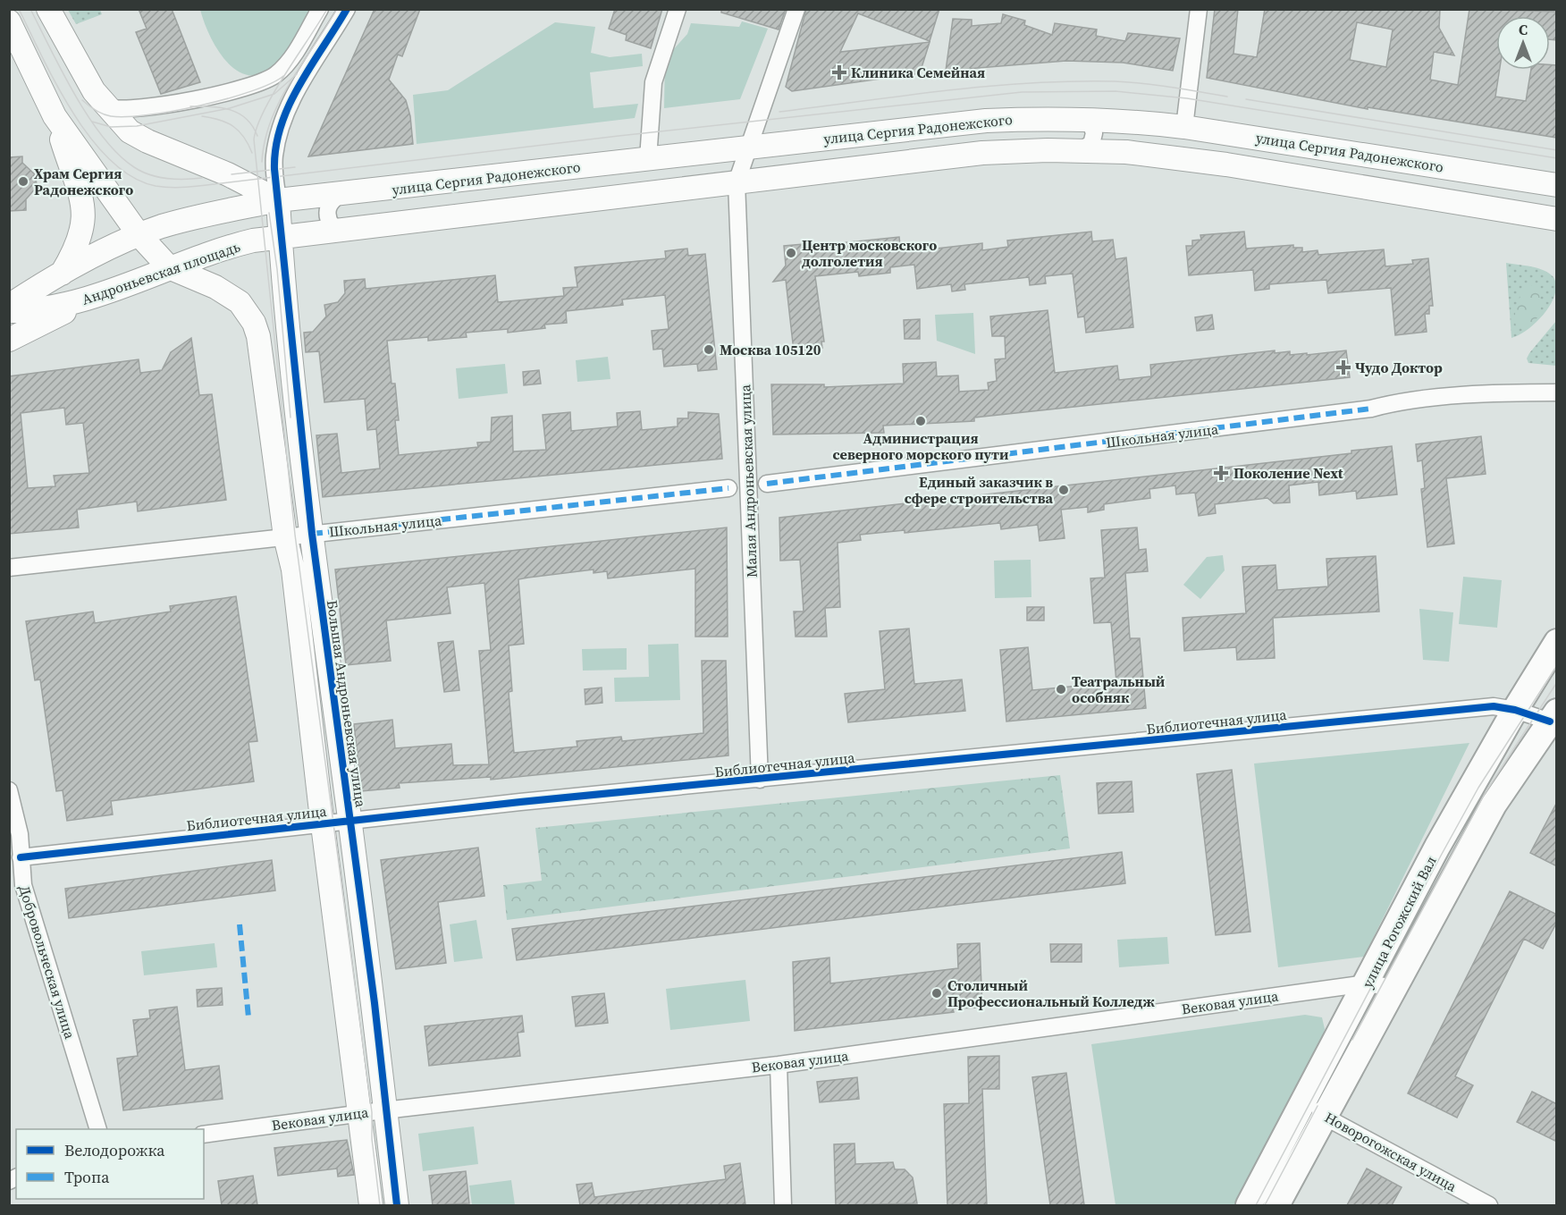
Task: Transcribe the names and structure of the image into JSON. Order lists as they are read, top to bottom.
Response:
{
  "streets": {
    "main road": [
      "улица Сергия Радонежского",
      "Андроньевская площадь",
      "Большая Андроньевская улица",
      "улица Рогожский Вал"
    ],
    "street": [
      "Школьная улица",
      "Малая Андроньевская улица",
      "Библиотечная улица",
      "Добровольческая улица",
      "Вековая улица",
      "Новорогожская улица"
    ]
  },
  "crossings": [
    ["улица Сергия Радонежского", "Андроньевская площадь"],
    ["улица Сергия Радонежского", "Малая Андроньевская улица"],
    ["улица Сергия Радонежского", "Большая Андроньевская улица"],
    ["Андроньевская площадь", "Большая Андроньевская улица"],
    ["Школьная улица", "Большая Андроньевская улица"],
    ["Малая Андроньевская улица", "Библиотечная улица"],
    ["Большая Андроньевская улица", "Библиотечная улица"],
    ["Большая Андроньевская улица", "Вековая улица"],
    ["Библиотечная улица", "улица Рогожский Вал"],
    ["Библиотечная улица", "Добровольческая улица"],
    ["улица Рогожский Вал", "Вековая улица"],
    ["улица Рогожский Вал", "Новорогожская улица"]
  ],
  "places": {
    "health": ["Клиника Семейная", "Чудо Доктор", "Поколение Next"],
    "other": [
      "Храм Сергия Радонежского",
      "Центр московского долголетия",
      "Москва 105120",
      "Администрация северного морского пути",
      "Единый заказчик в сфере строительства",
      "Театральный особняк",
      "Столичный Профессиональный Колледж"
    ]
  },
  "legend": ["Велодорожка", "Тропа"],
  "north": "top"
}
